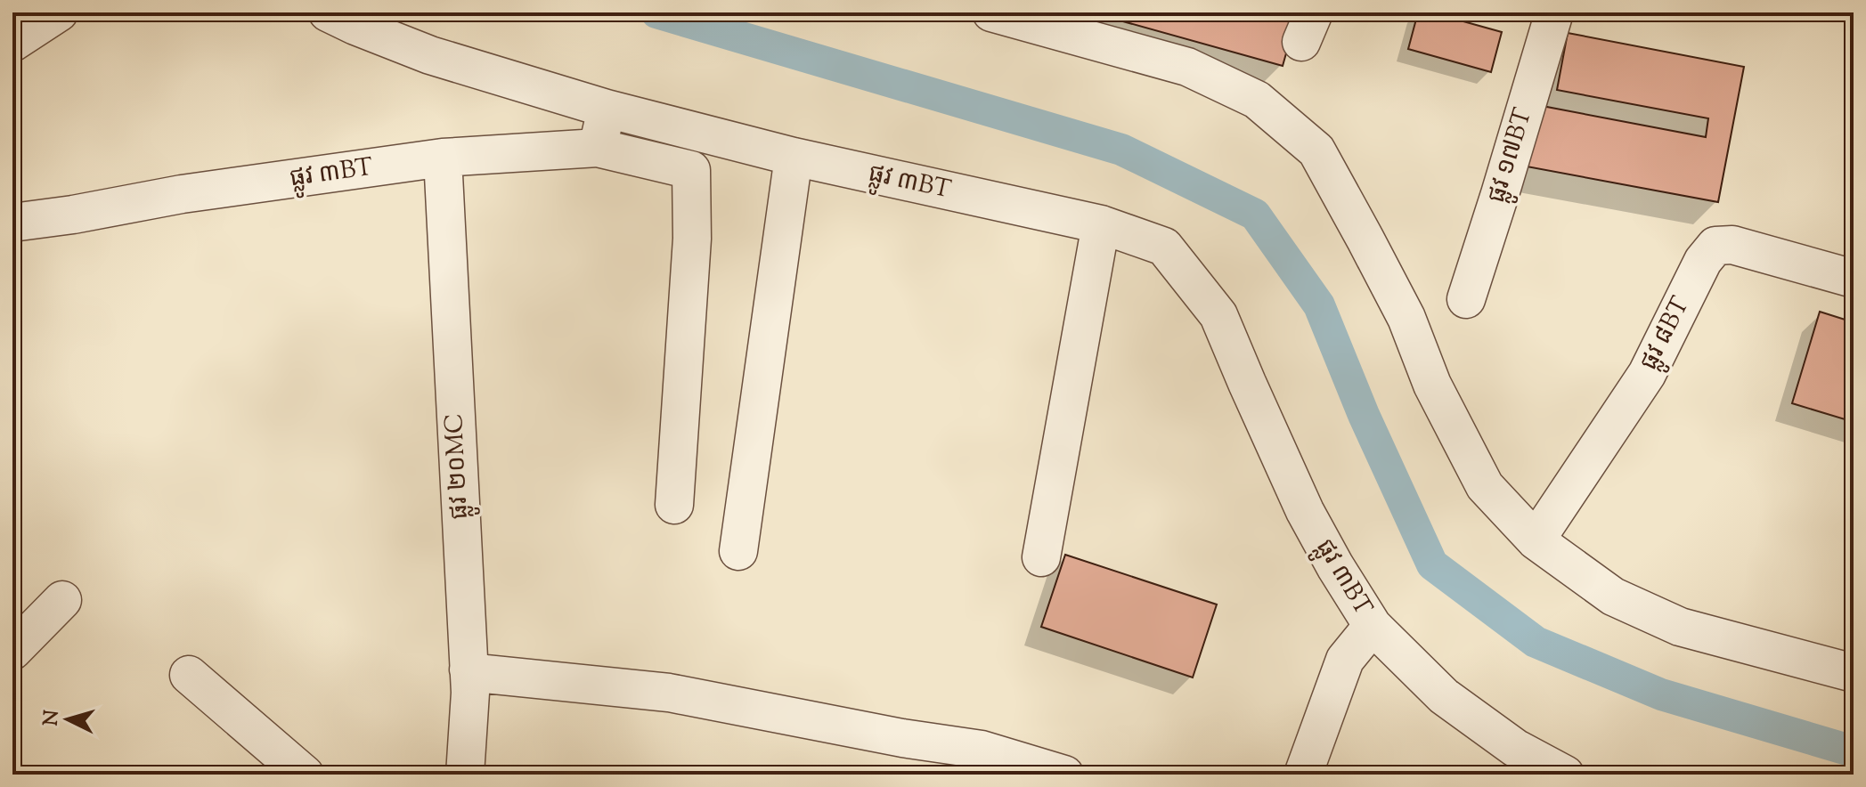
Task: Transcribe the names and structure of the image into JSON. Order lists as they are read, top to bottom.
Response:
{
  "streets": {
    "street": [
      "ផ្លូវ ១៧BT",
      "ផ្លូវ ៣BT",
      "ផ្លូវ ៨BT",
      "ផ្លូវ ២០MC"
    ]
  },
  "crossings": [
    ["ផ្លូវ ៣BT", "ផ្លូវ ២០MC"]
  ],
  "north": "left"
}
